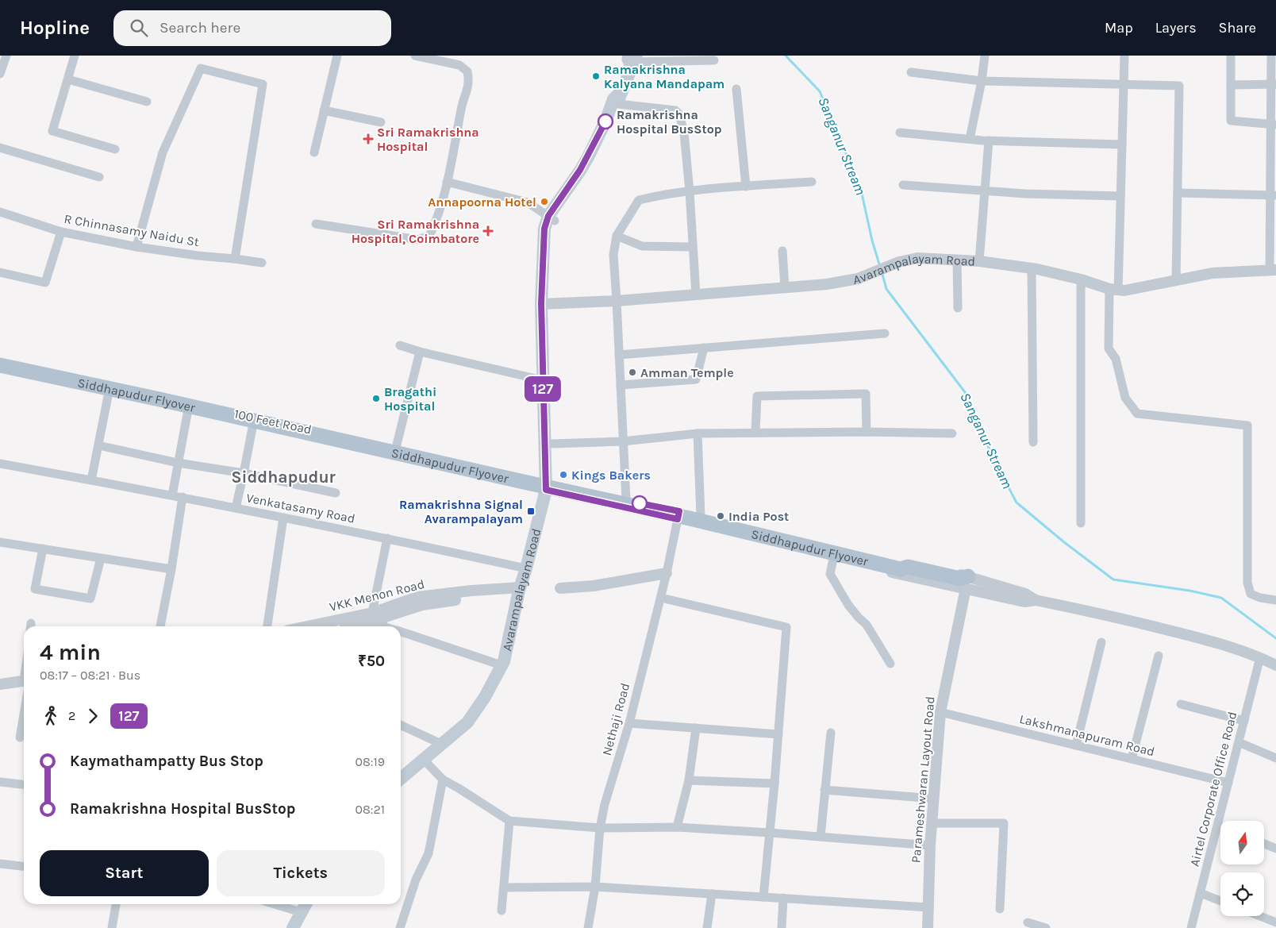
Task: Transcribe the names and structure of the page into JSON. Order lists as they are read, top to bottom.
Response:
{
  "streets": {
    "main road": ["Avarampalayam Road", "Siddhapudur Flyover", "100 Feet Road"],
    "street": [
      "R Chinnasamy Naidu St",
      "Venkatasamy Road",
      "VKK Menon Road",
      "Nethaji Road",
      "Lakshmanapuram Road",
      "Parameshwaran Layout Road",
      "Airtel Corporate Office Road"
    ]
  },
  "crossings": [
    ["Avarampalayam Road", "100 Feet Road"],
    ["Avarampalayam Road", "Venkatasamy Road"],
    ["Avarampalayam Road", "VKK Menon Road"],
    ["Siddhapudur Flyover", "Parameshwaran Layout Road"],
    ["Lakshmanapuram Road", "Parameshwaran Layout Road"],
    ["Lakshmanapuram Road", "Airtel Corporate Office Road"]
  ],
  "districts": ["Siddhapudur"],
  "water": ["Sanganur Stream"],
  "places": {
    "other": [
      "Ramakrishna Kalyana Mandapam",
      "Ramakrishna Hospital BusStop",
      "Annapoorna Hotel",
      "Amman Temple",
      "Bragathi Hospital",
      "Kings Bakers",
      "India Post"
    ],
    "health": ["Sri Ramakrishna Hospital", "Sri Ramakrishna Hospital, Coimbatore"],
    "transit": ["Ramakrishna Signal Avarampalayam"]
  },
  "lines": ["bus line 127"],
  "north": "top",
  "page": {
    "header": "Hopline",
    "search": "Search here",
    "nav": ["Map", "Layers", "Share"],
    "on_map": "127",
    "heading": ["4 min", "08:17 – 08:21 · Bus", "₹50"],
    "legs": ["2", "127"],
    "list": [
      {
        "name": "Kaymathampatty Bus Stop",
        "value": "08:19"
      },
      {
        "name": "Ramakrishna Hospital BusStop",
        "value": "08:21"
      }
    ],
    "buttons": ["Start", "Tickets"]
  }
}
